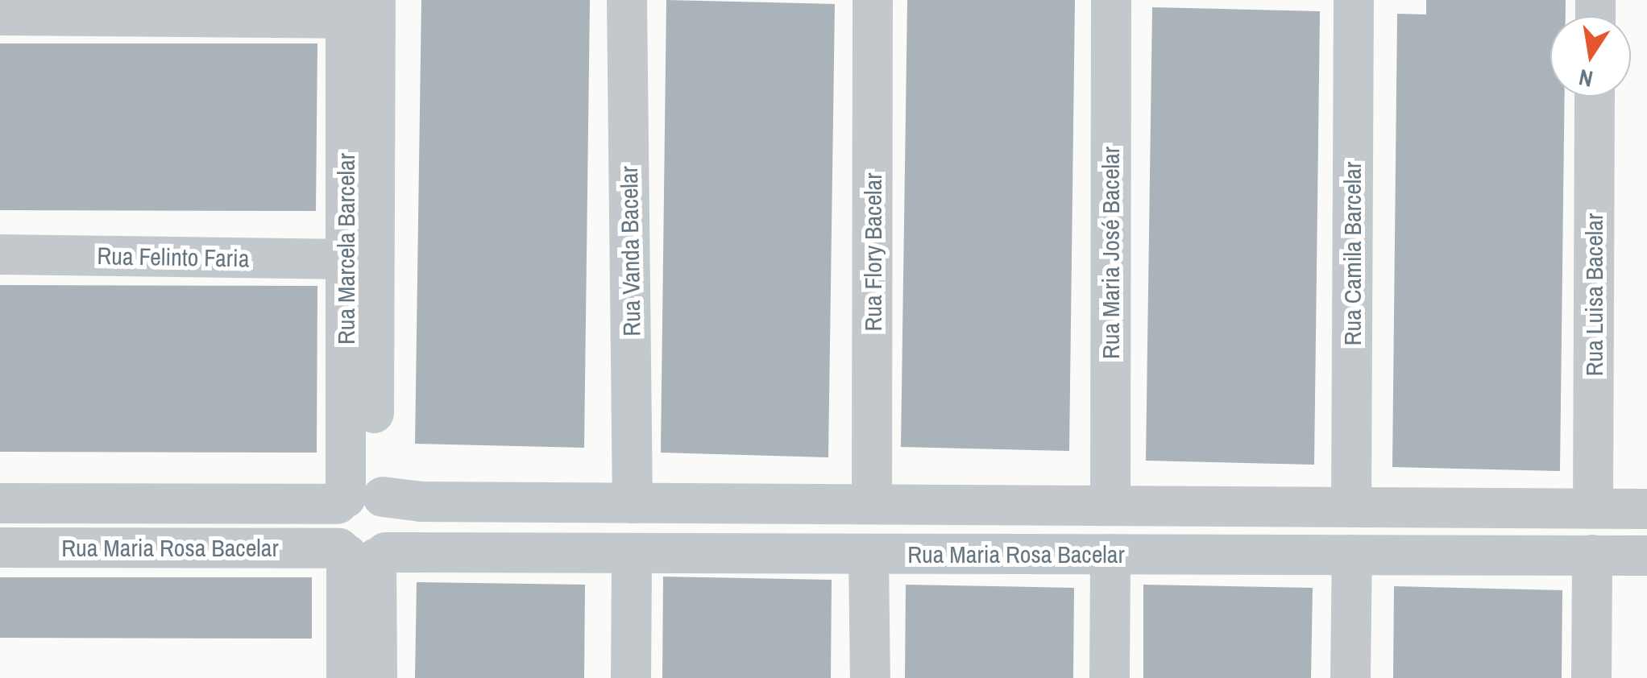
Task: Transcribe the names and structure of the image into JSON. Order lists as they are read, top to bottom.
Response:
{
  "streets": {
    "street": [
      "Rua Marcela Barcelar",
      "Rua Vanda Bacelar",
      "Rua Flory Bacelar",
      "Rua Maria José Bacelar",
      "Rua Camila Barcelar",
      "Rua Felinto Faria",
      "Rua Luisa Bacelar",
      "Rua Maria Rosa Bacelar"
    ]
  },
  "crossings": [
    ["Rua Marcela Barcelar", "Rua Felinto Faria"],
    ["Rua Marcela Barcelar", "Rua Maria Rosa Bacelar"],
    ["Rua Vanda Bacelar", "Rua Maria Rosa Bacelar"],
    ["Rua Flory Bacelar", "Rua Maria Rosa Bacelar"],
    ["Rua Maria José Bacelar", "Rua Maria Rosa Bacelar"],
    ["Rua Camila Barcelar", "Rua Maria Rosa Bacelar"],
    ["Rua Luisa Bacelar", "Rua Maria Rosa Bacelar"]
  ],
  "north": "bottom"
}
